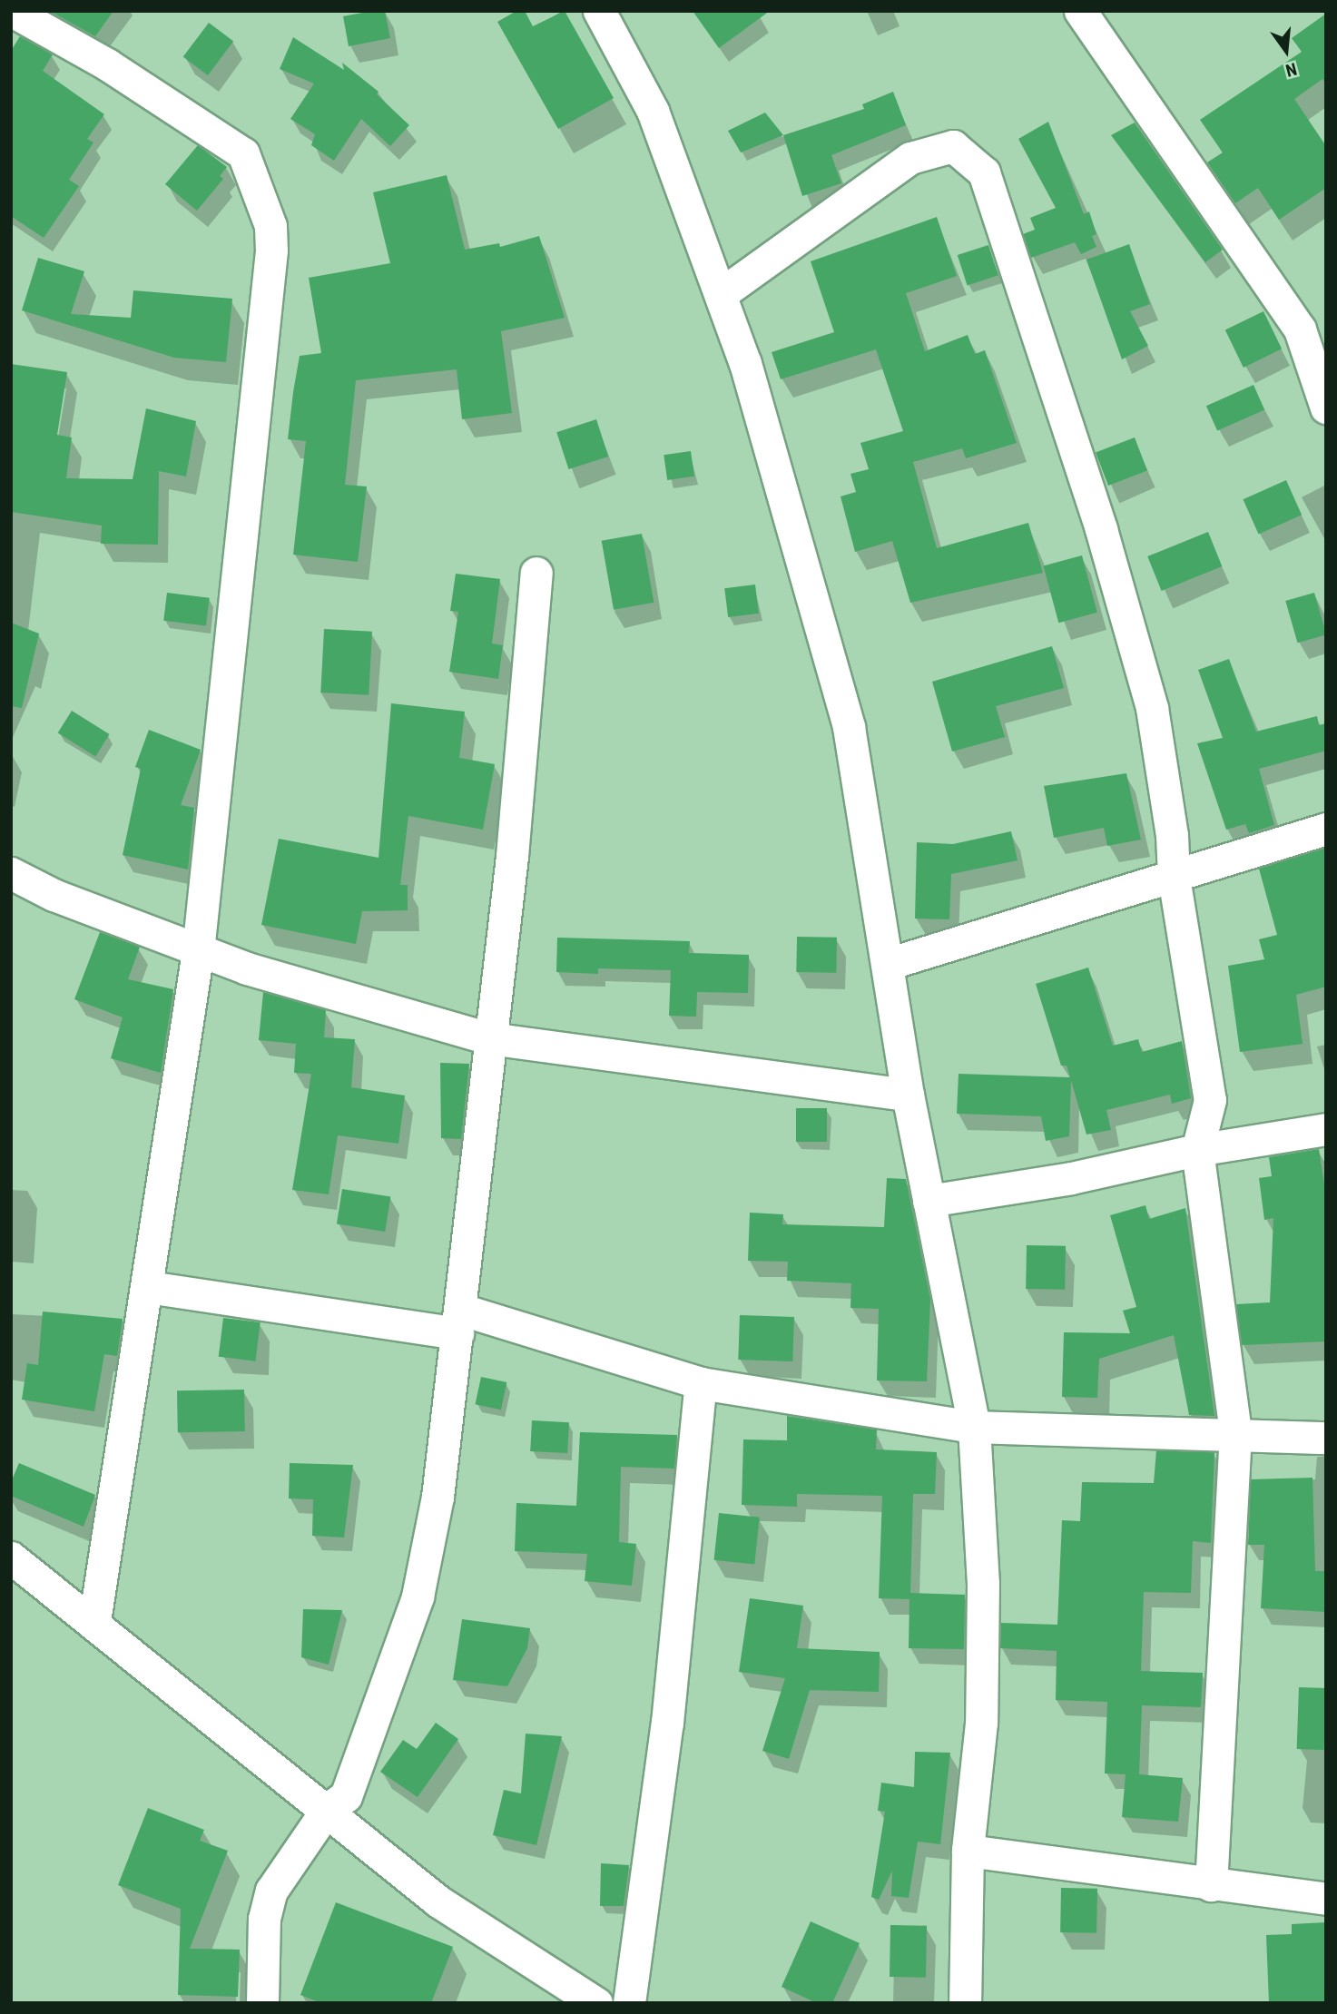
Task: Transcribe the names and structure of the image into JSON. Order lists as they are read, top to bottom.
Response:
{
  "north": "bottom"
}
